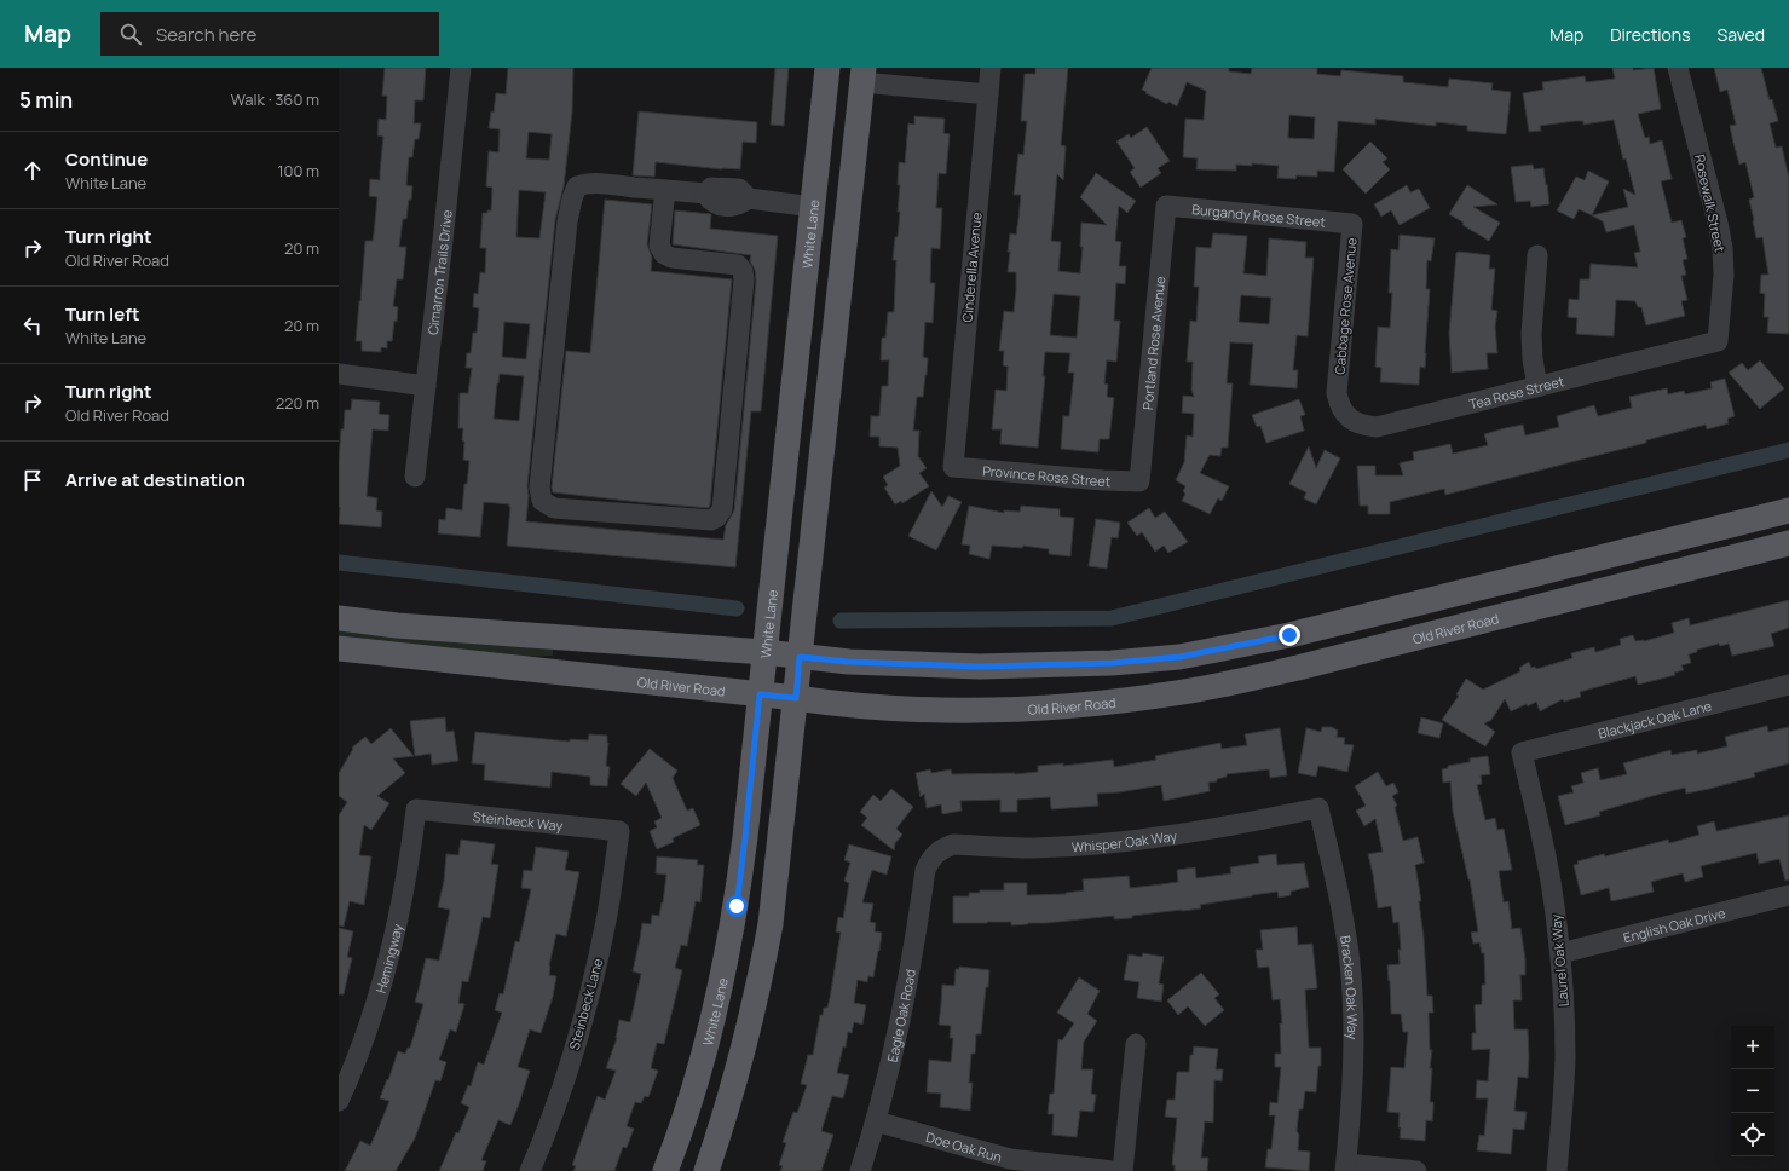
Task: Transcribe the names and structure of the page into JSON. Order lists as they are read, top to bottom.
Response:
{
  "streets": {
    "main road": ["White Lane", "Old River Road"],
    "street": [
      "Rosewalk Street",
      "Burgandy Rose Street",
      "Cinderella Avenue",
      "Cimarron Trails Drive",
      "Cabbage Rose Avenue",
      "Portland Rose Avenue",
      "Tea Rose Street",
      "Province Rose Street",
      "Blackjack Oak Lane",
      "Steinbeck Way",
      "Whisper Oak Way",
      "English Oak Drive",
      "Hemingway",
      "Laurel Oak Way",
      "Bracken Oak Way",
      "Steinbeck Lane",
      "Eagle Oak Road",
      "Doe Oak Run"
    ]
  },
  "crossings": [
    ["Rosewalk Street", "Tea Rose Street"],
    ["Burgandy Rose Street", "Cabbage Rose Avenue"],
    ["Burgandy Rose Street", "Portland Rose Avenue"],
    ["White Lane", "Old River Road"],
    ["Cinderella Avenue", "Province Rose Street"],
    ["Cabbage Rose Avenue", "Tea Rose Street"],
    ["Portland Rose Avenue", "Province Rose Street"],
    ["Blackjack Oak Lane", "Laurel Oak Way"],
    ["Steinbeck Way", "Hemingway"],
    ["Steinbeck Way", "Steinbeck Lane"],
    ["Whisper Oak Way", "Bracken Oak Way"],
    ["Whisper Oak Way", "Eagle Oak Road"],
    ["English Oak Drive", "Laurel Oak Way"],
    ["Eagle Oak Road", "Doe Oak Run"]
  ],
  "page": {
    "header": "Map",
    "search": "Search here",
    "nav": ["Map", "Directions", "Saved"],
    "heading": ["5 min", "Walk · 360 m"],
    "list": [
      ["Continue", "White Lane", "100 m"],
      ["Turn right", "Old River Road", "20 m"],
      ["Turn left", "White Lane", "20 m"],
      ["Turn right", "Old River Road", "220 m"],
      "Arrive at destination"
    ],
    "map_buttons": ["+", "−"]
  }
}
